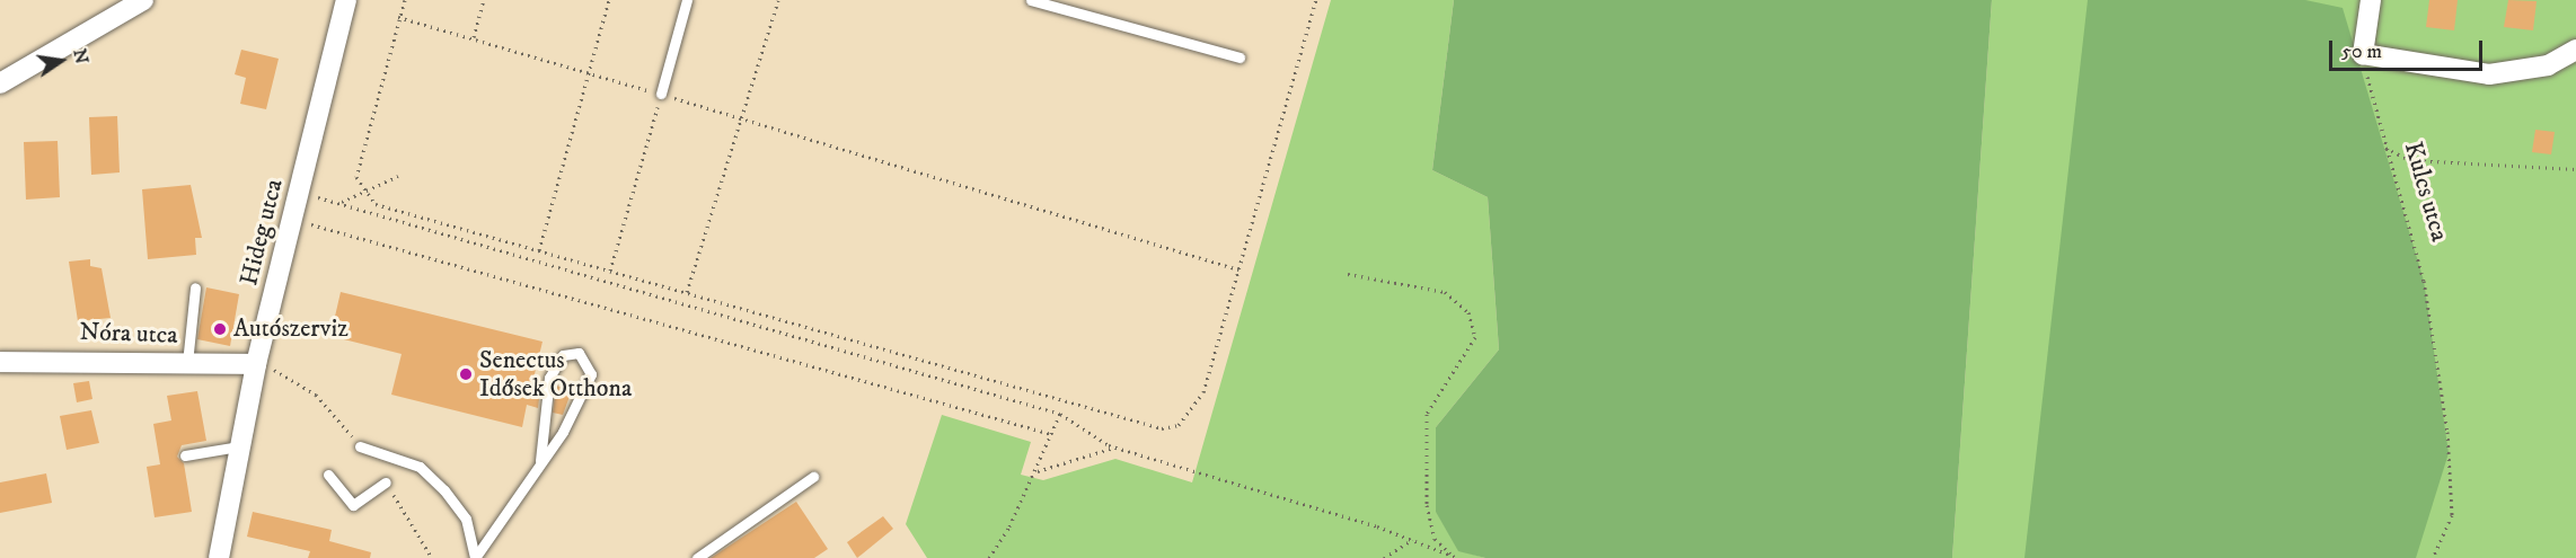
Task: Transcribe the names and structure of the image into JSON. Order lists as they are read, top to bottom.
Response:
{
  "streets": {
    "street": ["Hideg utca", "Nóra utca"],
    "path": ["Kulcs utca"]
  },
  "crossings": [
    ["Hideg utca", "Nóra utca"]
  ],
  "places": ["Autószerviz", "Senectus Idősek Otthona"],
  "scale_bar": "50 m",
  "north": "right"
}
